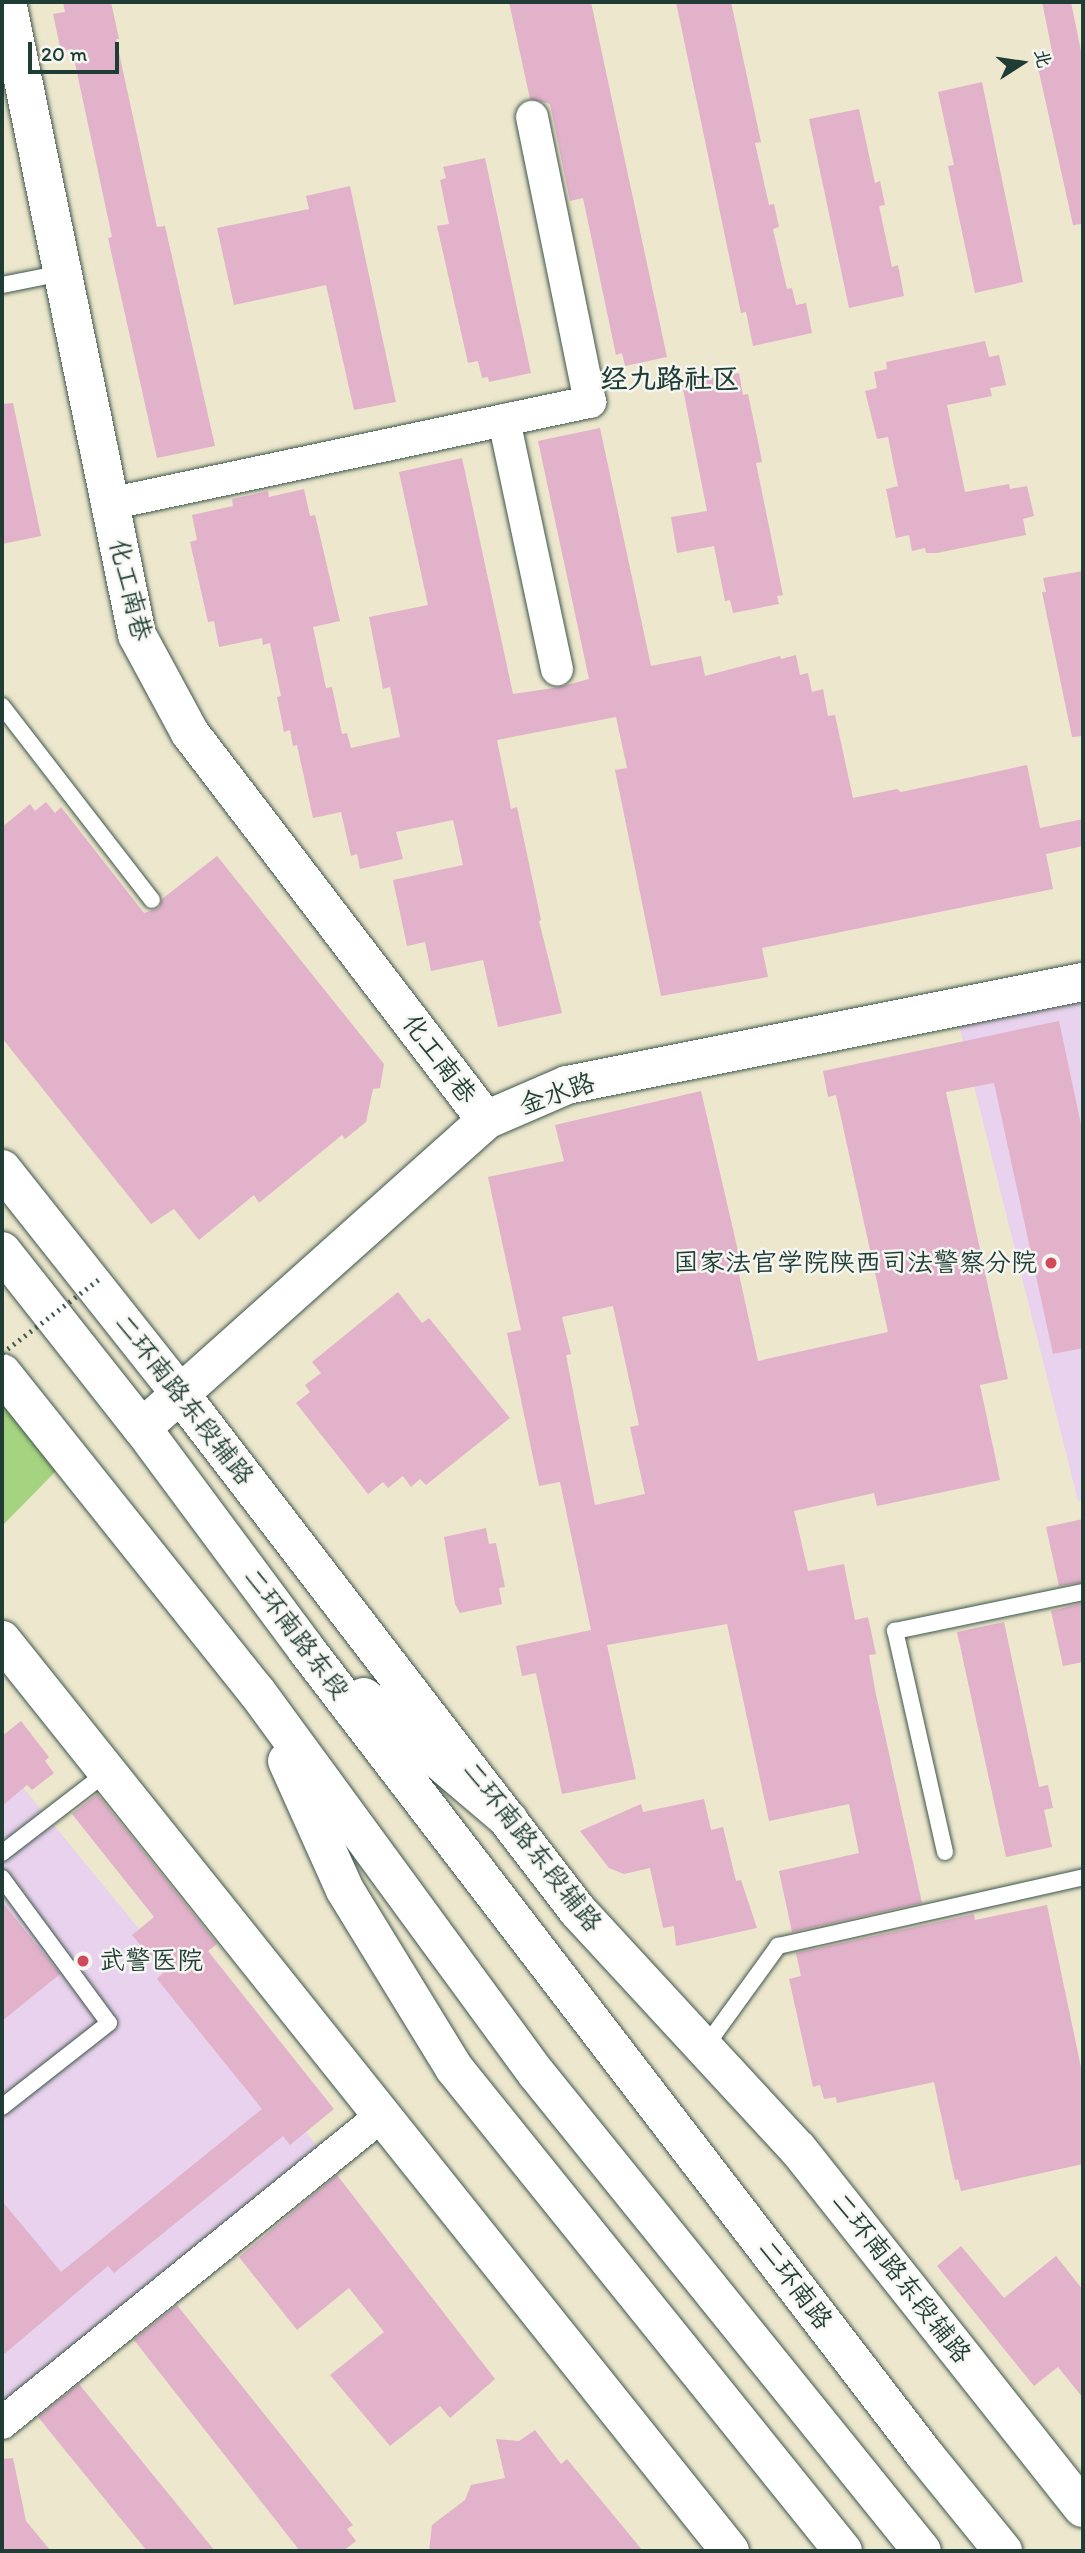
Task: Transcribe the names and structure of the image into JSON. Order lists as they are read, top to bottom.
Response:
{
  "streets": {
    "main road": [
      "化工南巷",
      "金水路",
      "二环南路东段辅路",
      "二环南路东段",
      "二环南路"
    ]
  },
  "crossings": [
    ["化工南巷", "金水路"],
    ["金水路", "二环南路东段辅路"],
    ["金水路", "二环南路东段"],
    ["二环南路东段", "二环南路"]
  ],
  "districts": ["经九路社区"],
  "places": ["国家法官学院陕西司法警察分院", "武警医院"],
  "scale_bar": "20 m",
  "north": "right"
}
